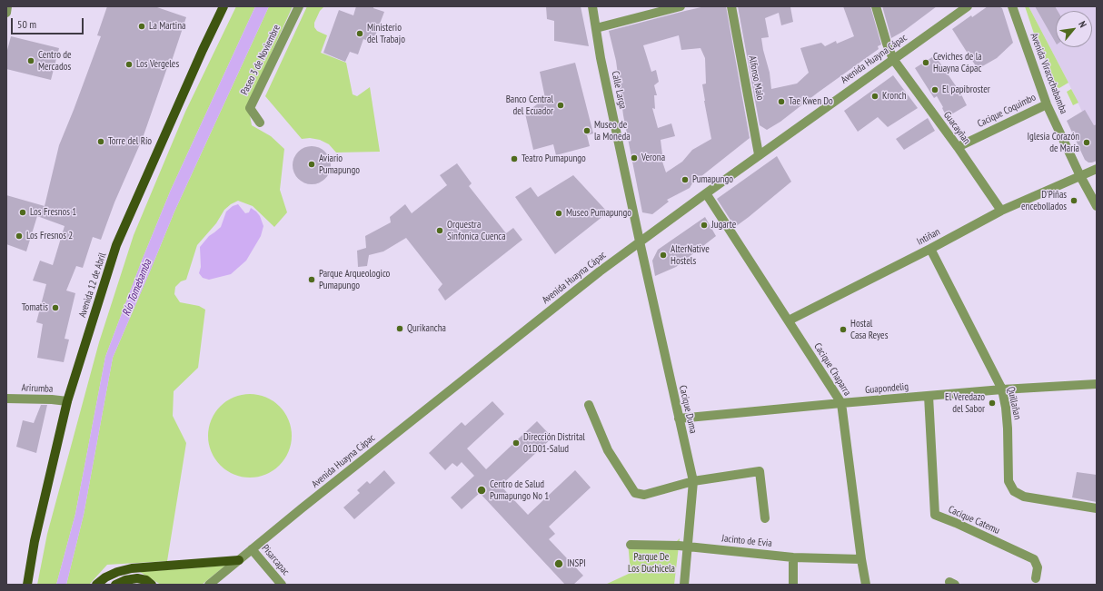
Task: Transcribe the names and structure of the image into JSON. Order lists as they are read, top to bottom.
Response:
{
  "streets": {
    "main road": ["Avenida 12 de Abril"],
    "street": [
      "Avenida Huayna Cápac",
      "Paseo 3 de Noviembre",
      "Avenida Viracochabamba",
      "Alfonso Malo",
      "Calle Larga",
      "Cacique Coquimbo",
      "Guacayñan",
      "Intiñan",
      "Cacique Chaparra",
      "Arirumba",
      "Guapondelig",
      "Quillañan",
      "Cacique Duma",
      "Cacique Catemu",
      "Jacinto de Evia",
      "Pisarcapac"
    ]
  },
  "crossings": [
    ["Avenida Huayna Cápac", "Alfonso Malo"],
    ["Avenida Huayna Cápac", "Calle Larga"],
    ["Avenida Huayna Cápac", "Guacayñan"],
    ["Avenida Huayna Cápac", "Cacique Chaparra"],
    ["Avenida Huayna Cápac", "Cacique Duma"],
    ["Avenida Huayna Cápac", "Pisarcapac"],
    ["Avenida Viracochabamba", "Cacique Coquimbo"],
    ["Avenida Viracochabamba", "Intiñan"],
    ["Calle Larga", "Cacique Duma"],
    ["Cacique Coquimbo", "Guacayñan"],
    ["Guacayñan", "Intiñan"],
    ["Intiñan", "Cacique Chaparra"],
    ["Intiñan", "Quillañan"],
    ["Avenida 12 de Abril", "Arirumba"],
    ["Cacique Chaparra", "Guapondelig"],
    ["Cacique Chaparra", "Jacinto de Evia"],
    ["Guapondelig", "Quillañan"],
    ["Guapondelig", "Cacique Duma"],
    ["Guapondelig", "Cacique Catemu"],
    ["Cacique Duma", "Jacinto de Evia"]
  ],
  "water": ["Río Tomebamba"],
  "parks": ["Parque De Los Duchicela"],
  "places": [
    "La Martina",
    "Ministerio del Trabajo",
    "Centro de Mercados",
    "Ceviches de la Huayna Cápac",
    "Los Vergeles",
    "El papibroster",
    "Kronch",
    "Tae Kwen Do",
    "Banco Central del Ecuador",
    "Museo de la Moneda",
    "Torre del Río",
    "Iglesia Corazón de María",
    "Verona",
    "Teatro Pumapungo",
    "Aviario Pumapungo",
    "Pumapungo",
    "D'Piñas encebollados",
    "Los Fresnos 1",
    "Museo Pumapungo",
    "Jugarte",
    "Orquestra Sinfonica Cuenca",
    "Los Fresnos 2",
    "AlterNative Hostels",
    "Parque Arqueologico Pumapungo",
    "Tomatis",
    "Qurikancha",
    "Hostal Casa Reyes",
    "El Veredazo del Sabor",
    "Dirección Distrital 01D01-Salud",
    "Centro de Salud Pumapungo No 1",
    "INSPI"
  ],
  "scale_bar": "50 m",
  "north": "top right"
}
